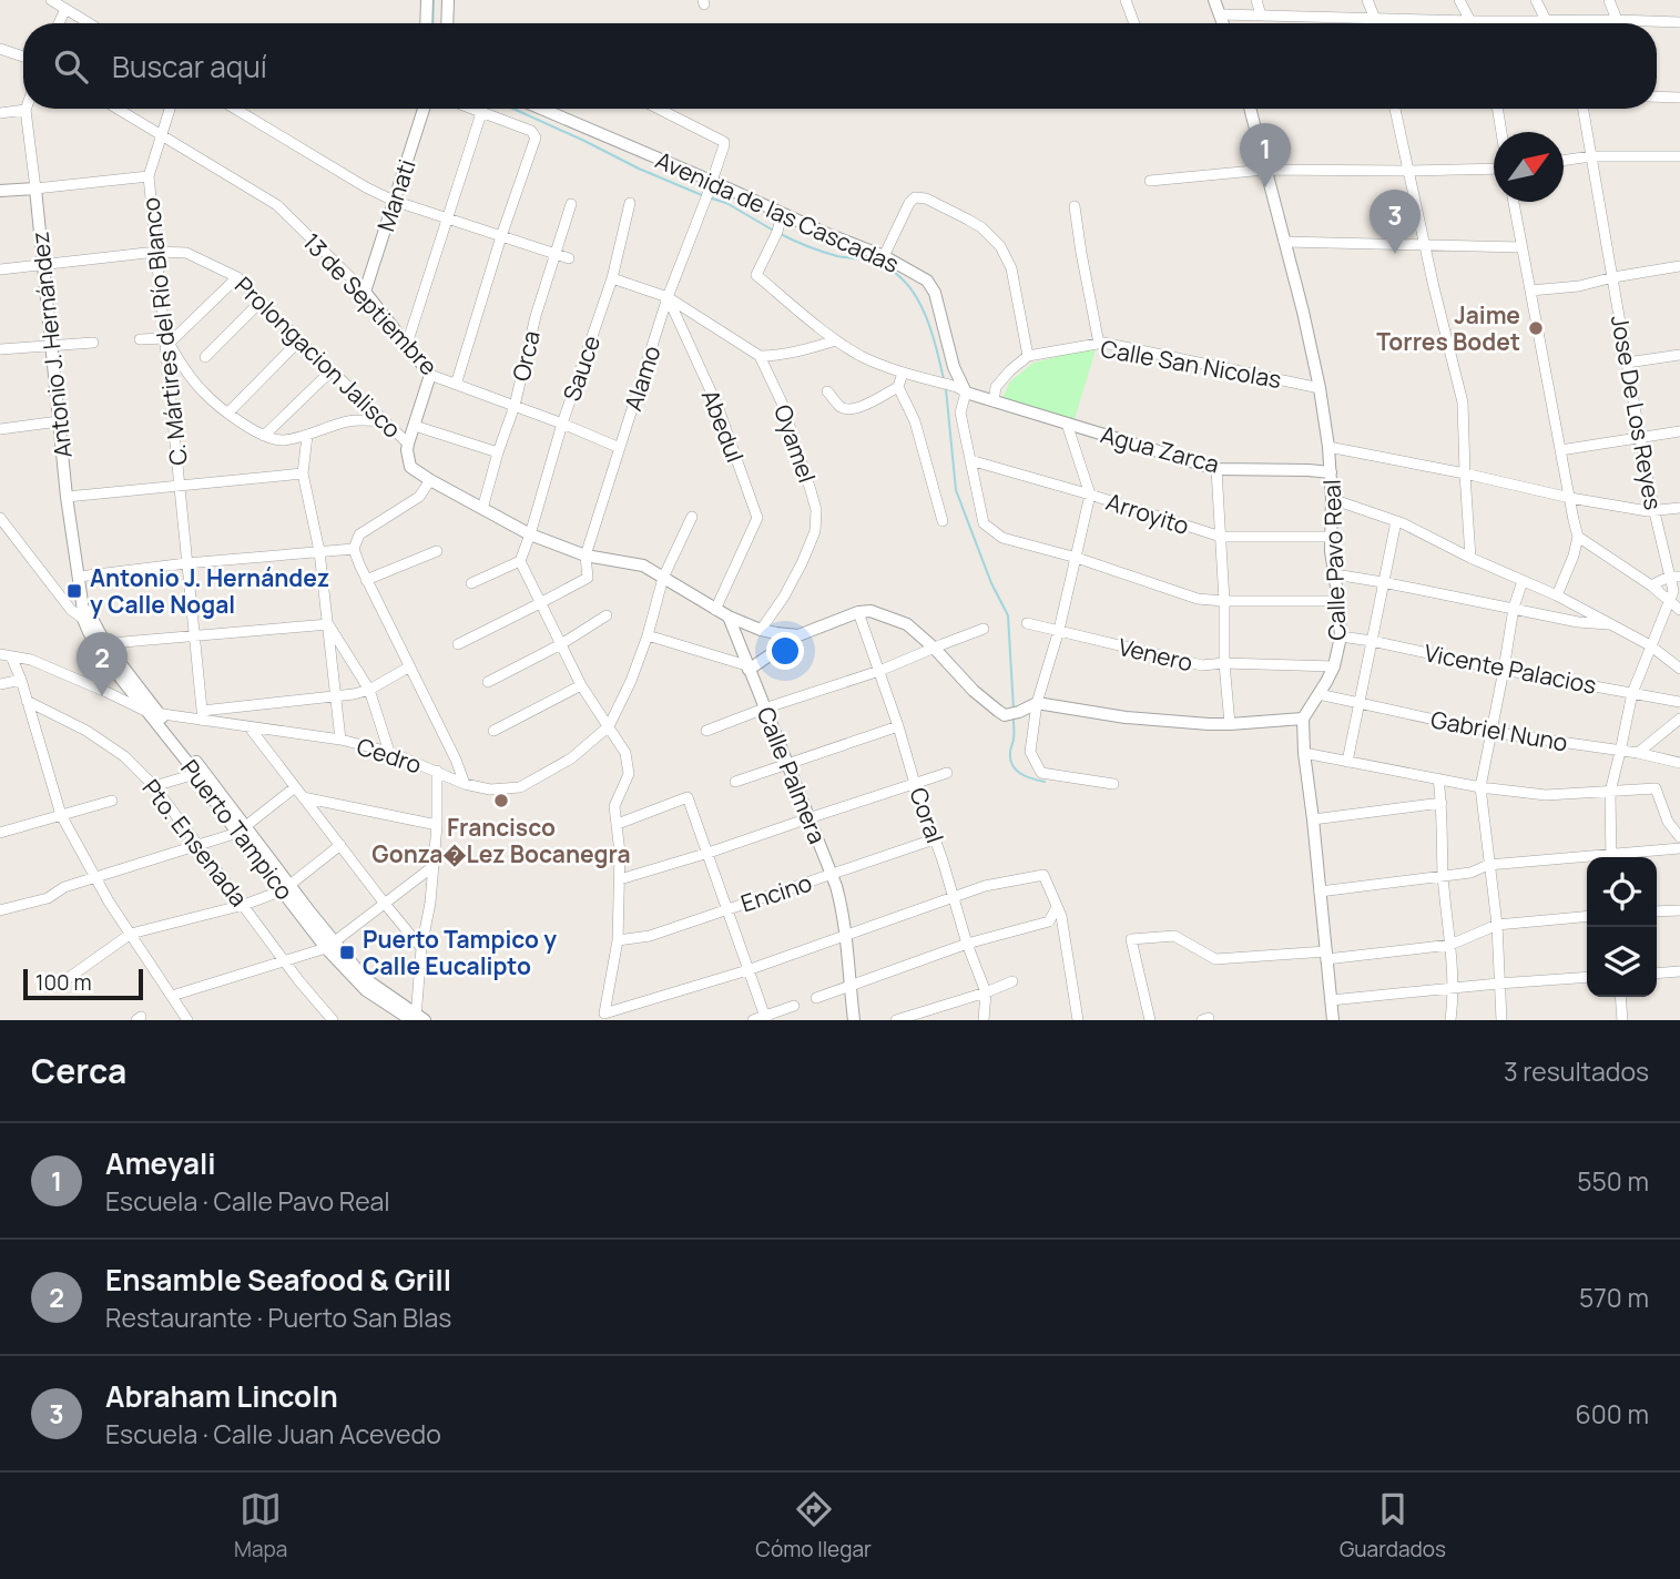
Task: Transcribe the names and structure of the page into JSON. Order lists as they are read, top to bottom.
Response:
{
  "streets": {
    "street": [
      "Manati",
      "Avenida de las Cascadas",
      "13 de Septiembre",
      "C. Mártires del Río Blanco",
      "Antonio J. Hernández",
      "Orca",
      "Prolongacion Jalisco",
      "Calle San Nicolas",
      "Sauce",
      "Alamo",
      "Jose De Los Reyes",
      "Abedul",
      "Oyamel",
      "Agua Zarca",
      "Arroyito",
      "Calle Pavo Real",
      "Venero",
      "Vicente Palacios",
      "Gabriel Nuno",
      "Cedro",
      "Calle Palmera",
      "Coral",
      "Puerto Tampico",
      "Pto. Ensenada",
      "Encino"
    ]
  },
  "crossings": [
    ["Manati", "13 de Septiembre"],
    ["Avenida de las Cascadas", "Alamo"],
    ["Avenida de las Cascadas", "Agua Zarca"],
    ["13 de Septiembre", "Orca"],
    ["13 de Septiembre", "Sauce"],
    ["13 de Septiembre", "Alamo"],
    ["C. Mártires del Río Blanco", "Prolongacion Jalisco"],
    ["C. Mártires del Río Blanco", "Cedro"],
    ["Antonio J. Hernández", "Prolongacion Jalisco"],
    ["Antonio J. Hernández", "Puerto Tampico"],
    ["Calle San Nicolas", "Calle Pavo Real"],
    ["Alamo", "Abedul"],
    ["Jose De Los Reyes", "Vicente Palacios"],
    ["Jose De Los Reyes", "Gabriel Nuno"],
    ["Agua Zarca", "Calle Pavo Real"],
    ["Arroyito", "Calle Pavo Real"],
    ["Calle Pavo Real", "Venero"],
    ["Calle Pavo Real", "Vicente Palacios"],
    ["Calle Pavo Real", "Gabriel Nuno"],
    ["Cedro", "Puerto Tampico"],
    ["Calle Palmera", "Encino"],
    ["Coral", "Encino"]
  ],
  "places": {
    "other": ["Jaime Torres Bodet", "Francisco Gonza�Lez Bocanegra"],
    "transit": ["Antonio J. Hernández y Calle Nogal", "Puerto Tampico y Calle Eucalipto"]
  },
  "scale_bar": "100 m",
  "north": "top right",
  "page": {
    "search": "Buscar aquí",
    "pins": ["1", "3", "2"],
    "scale": "100 m",
    "heading": ["Cerca", "3 resultados"],
    "list": [
      {
        "mark": "1",
        "name": "Ameyali",
        "note": "Escuela · Calle Pavo Real",
        "value": "550 m"
      },
      {
        "mark": "2",
        "name": "Ensamble Seafood & Grill",
        "note": "Restaurante · Puerto San Blas",
        "value": "570 m"
      },
      {
        "mark": "3",
        "name": "Abraham Lincoln",
        "note": "Escuela · Calle Juan Acevedo",
        "value": "600 m"
      }
    ],
    "nav": ["Mapa", "Cómo llegar", "Guardados"]
  }
}
